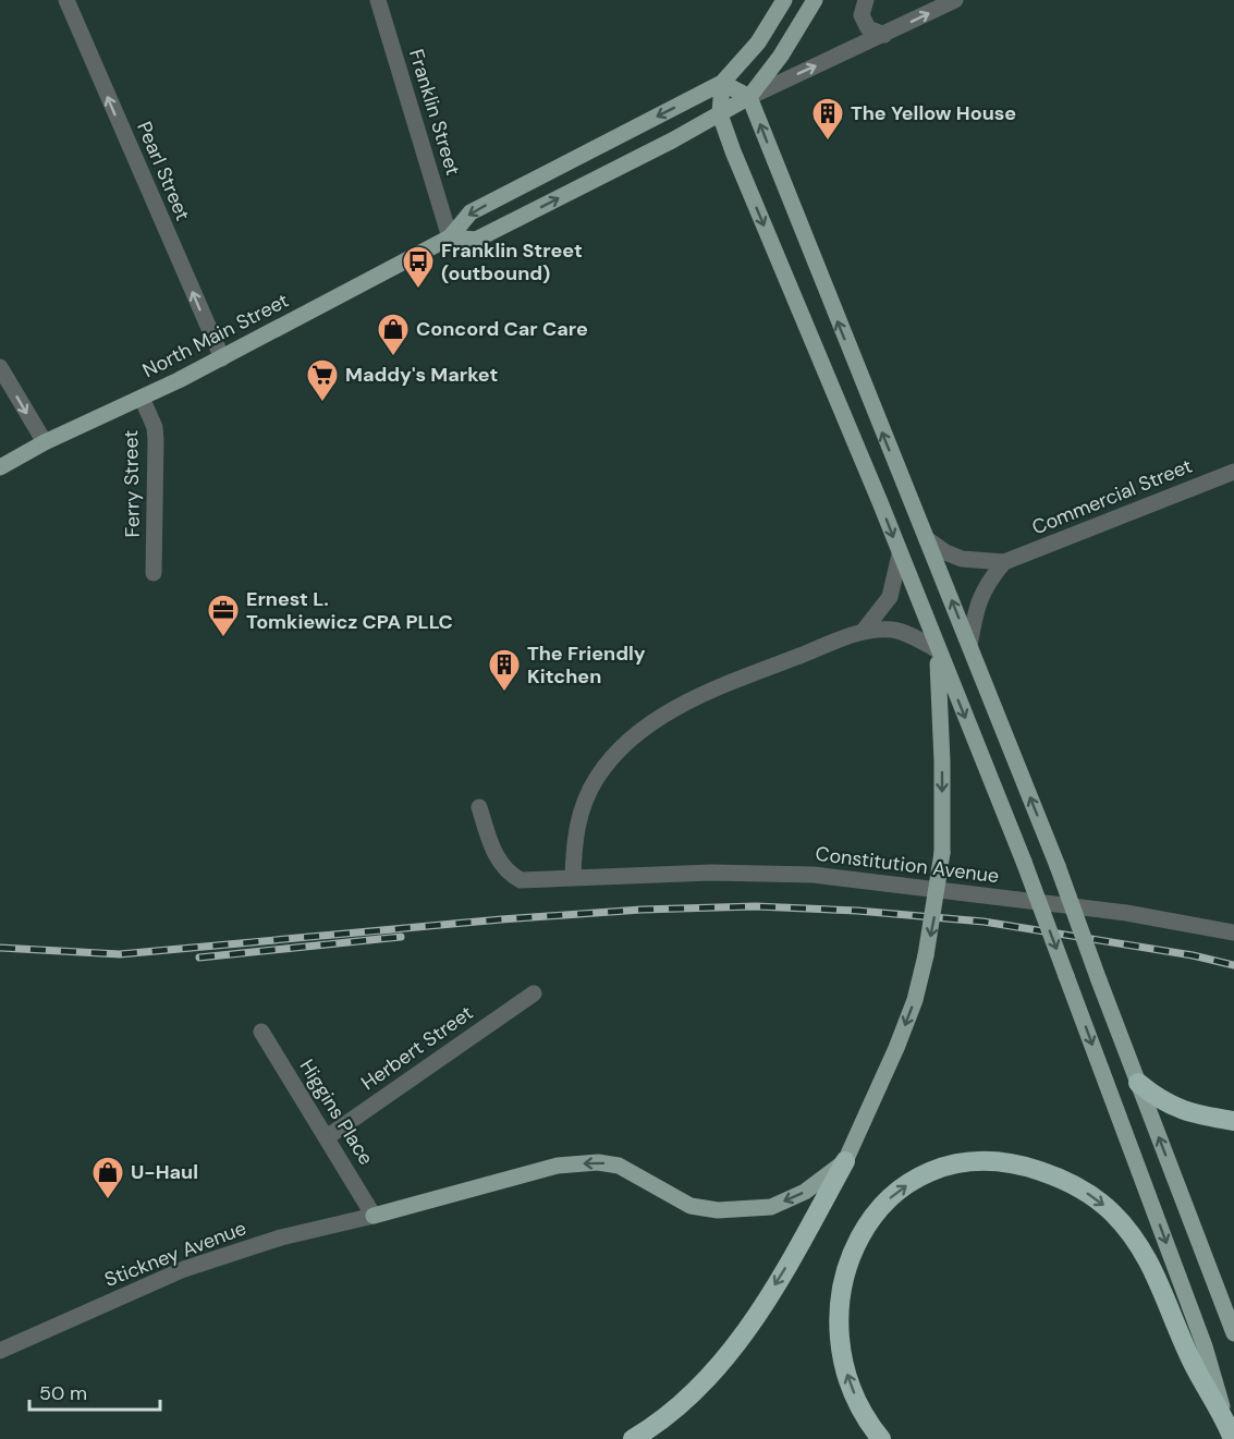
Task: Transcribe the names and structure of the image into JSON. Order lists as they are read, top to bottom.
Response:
{
  "streets": {
    "main road": ["North Main Street"],
    "street": [
      "Franklin Street",
      "Pearl Street",
      "Ferry Street",
      "Commercial Street",
      "Constitution Avenue",
      "Herbert Street",
      "Higgins Place",
      "Stickney Avenue"
    ]
  },
  "crossings": [
    ["Franklin Street", "North Main Street"],
    ["Pearl Street", "North Main Street"],
    ["North Main Street", "Ferry Street"],
    ["Herbert Street", "Higgins Place"],
    ["Higgins Place", "Stickney Avenue"]
  ],
  "one_way": ["Pearl Street"],
  "places": {
    "building": ["The Yellow House", "The Friendly Kitchen"],
    "bus stop": ["Franklin Street (outbound)"],
    "shop": ["Concord Car Care", "U-Haul"],
    "supermarket": ["Maddy's Market"],
    "office": ["Ernest L. Tomkiewicz CPA PLLC"]
  },
  "scale_bar": "50 m"
}
